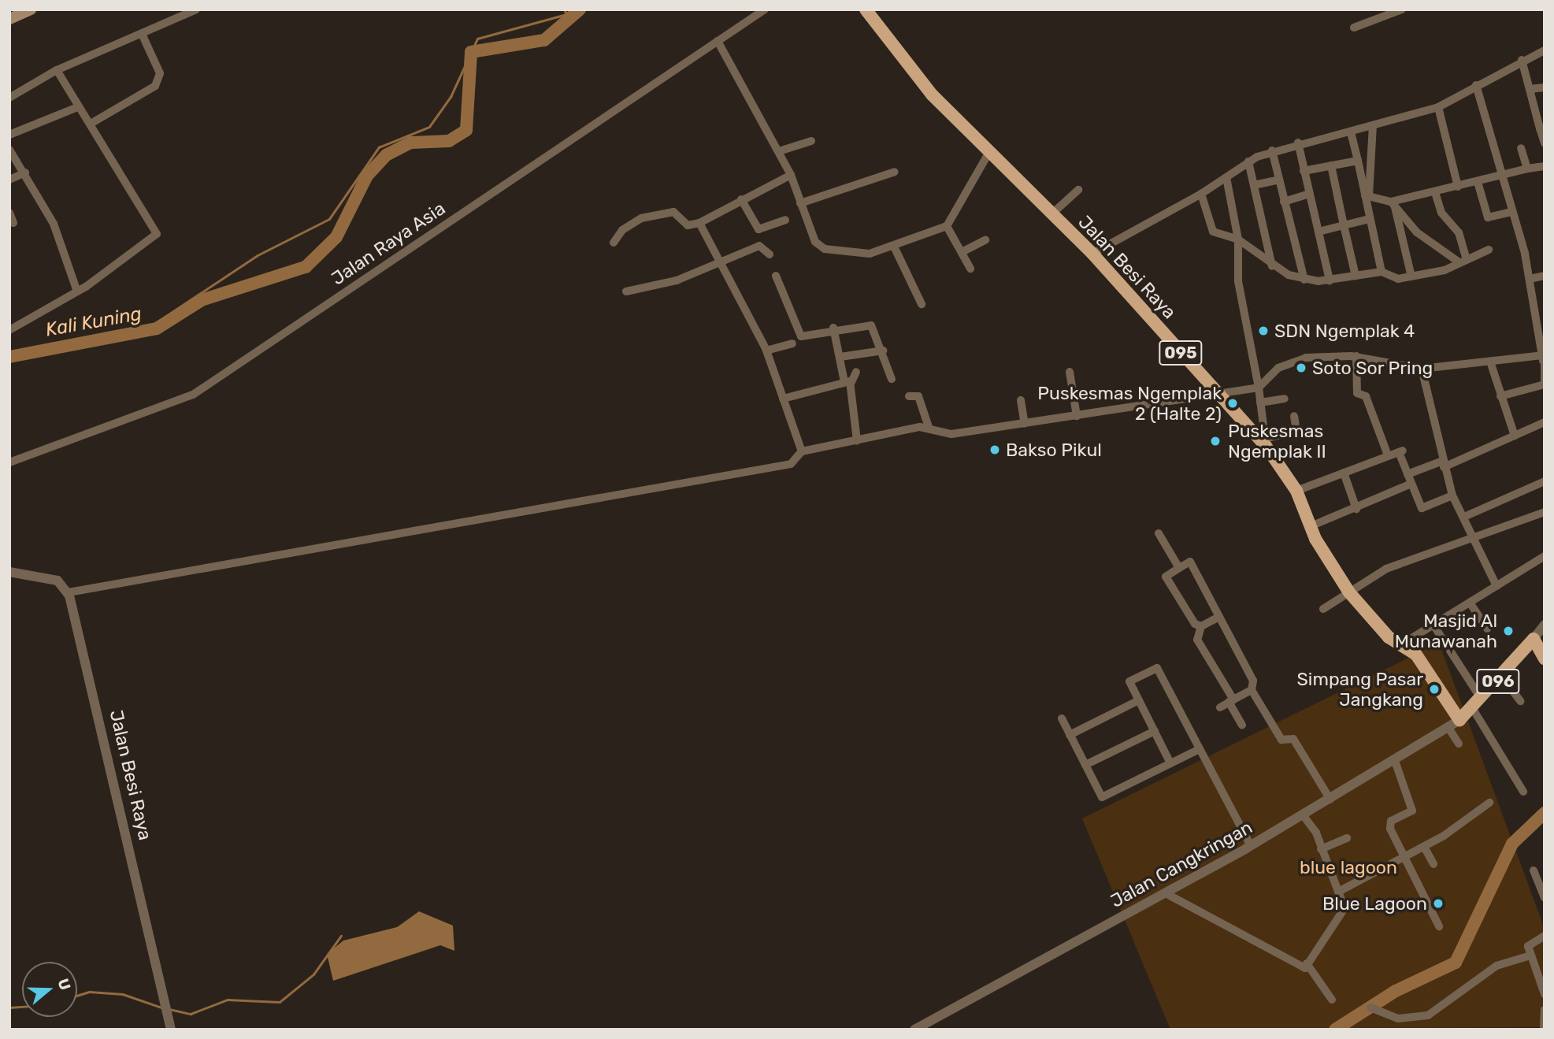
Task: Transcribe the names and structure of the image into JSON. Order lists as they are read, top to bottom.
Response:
{
  "streets": {
    "main road": ["Jalan Besi Raya", "095", "096"],
    "street": ["Jalan Raya Asia", "Jalan Cangkringan"]
  },
  "crossings": [
    ["Jalan Besi Raya", "096"],
    ["Jalan Besi Raya", "Jalan Cangkringan"],
    ["096", "Jalan Cangkringan"]
  ],
  "water": ["Kali Kuning"],
  "parks": ["blue lagoon"],
  "places": [
    "SDN Ngemplak 4",
    "Soto Sor Pring",
    "Puskesmas Ngemplak 2 (Halte 2)",
    "Puskesmas Ngemplak II",
    "Bakso Pikul",
    "Masjid Al Munawanah",
    "Simpang Pasar Jangkang",
    "Blue Lagoon"
  ],
  "north": "right"
}
